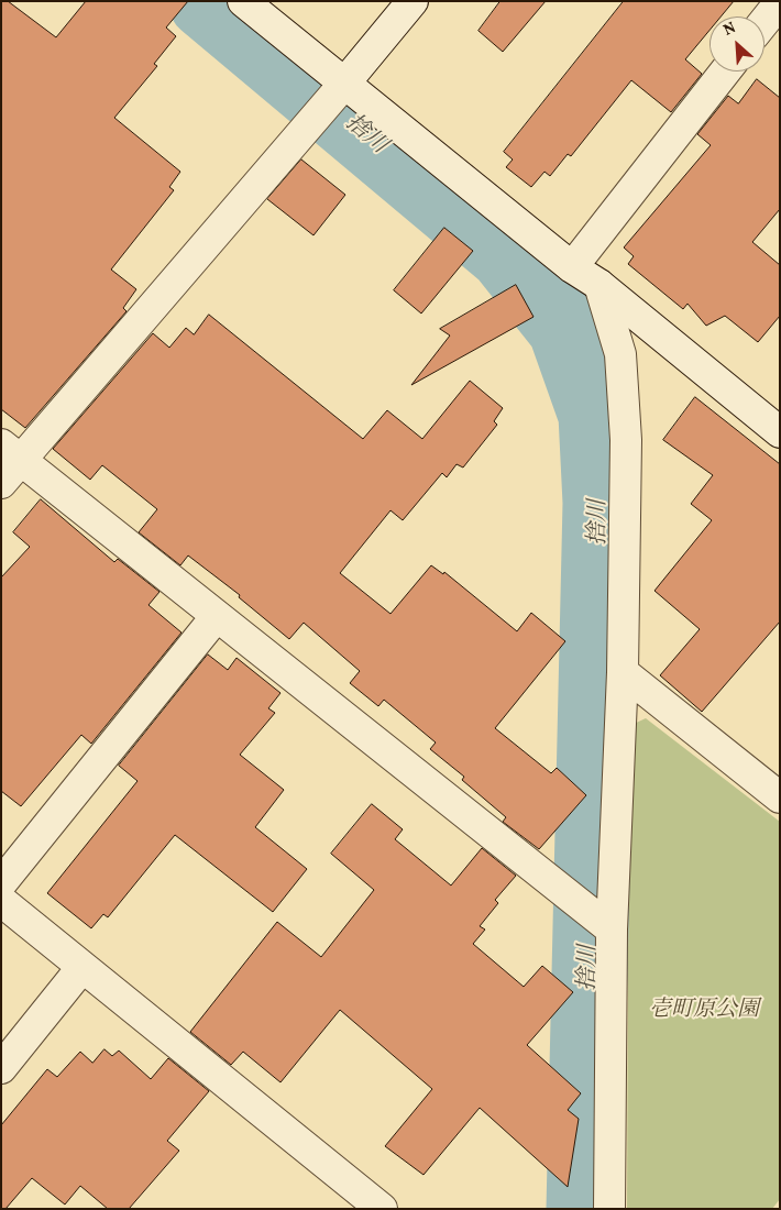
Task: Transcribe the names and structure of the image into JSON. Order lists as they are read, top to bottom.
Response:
{
  "water": ["捨川"],
  "parks": ["壱町原公園"],
  "north": "top left"
}
